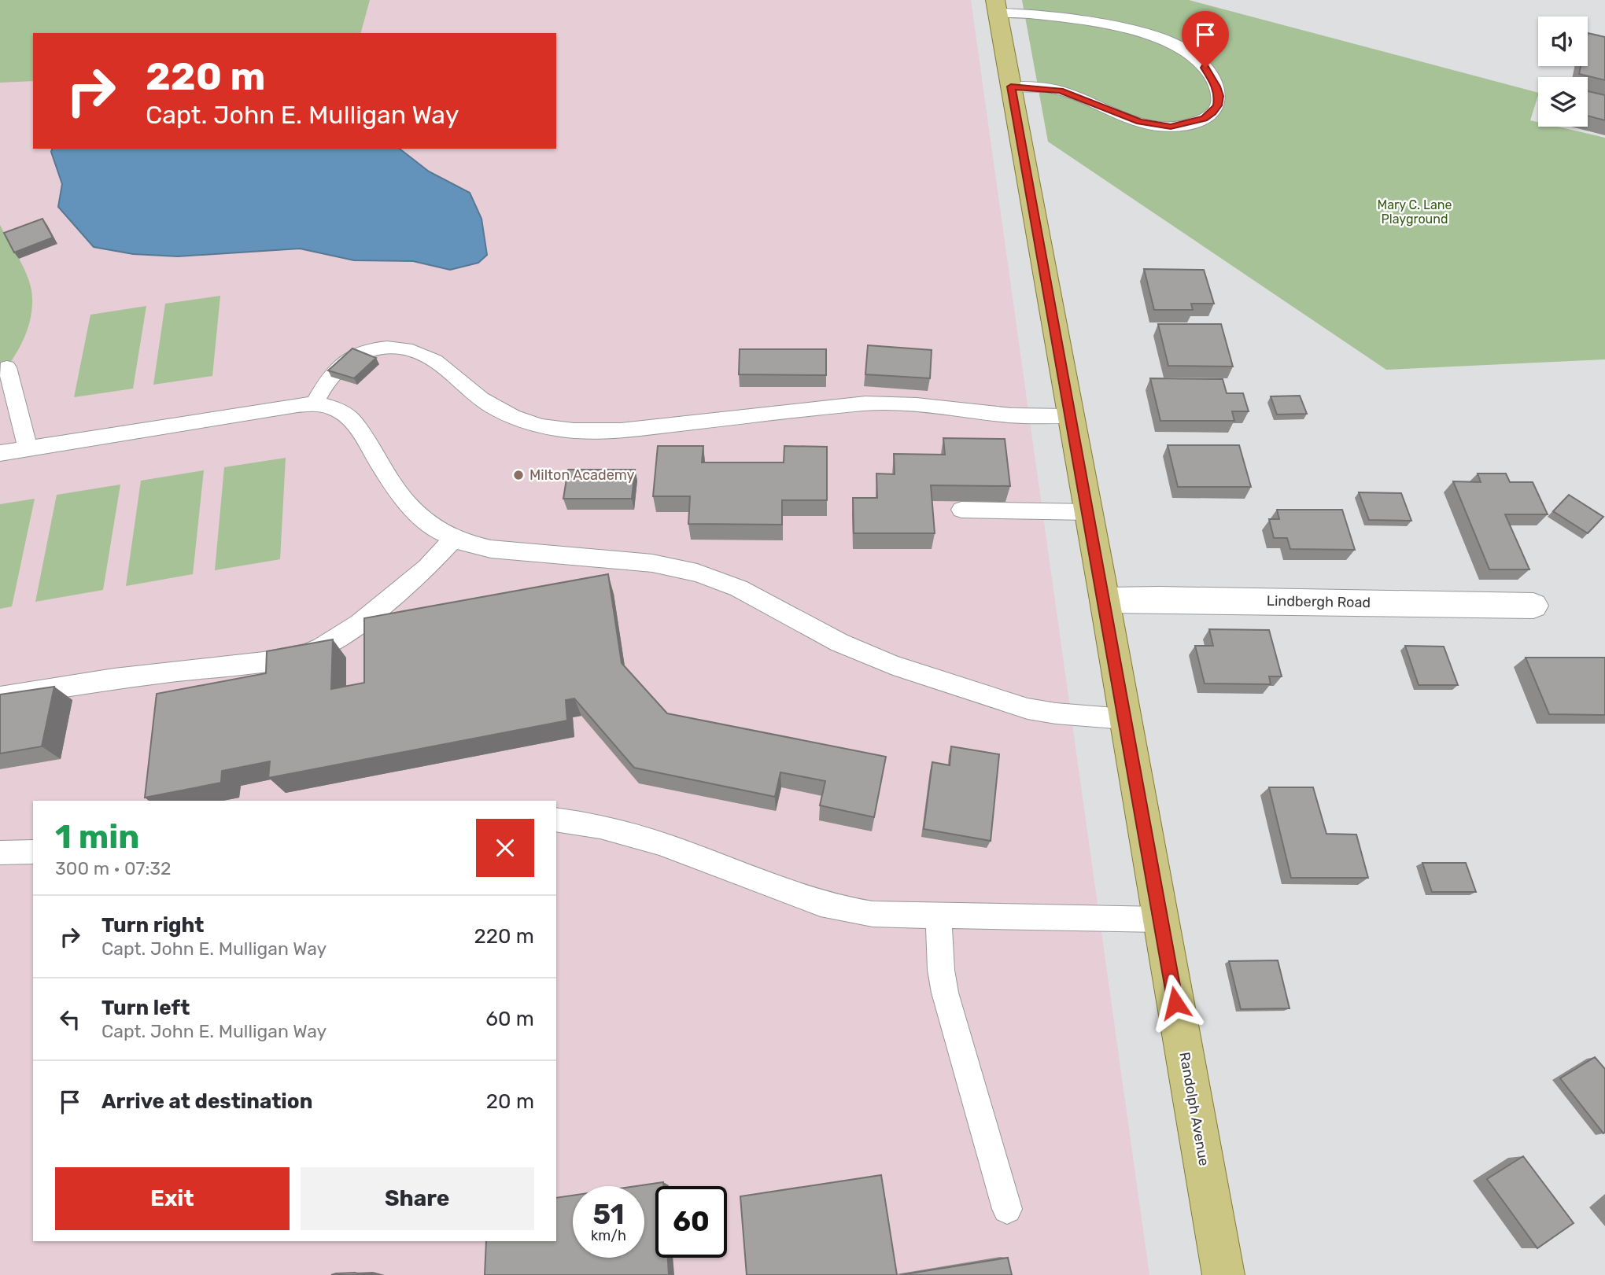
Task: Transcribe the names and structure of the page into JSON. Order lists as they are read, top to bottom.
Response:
{
  "streets": {
    "main road": ["Randolph Avenue"],
    "street": ["Lindbergh Road"]
  },
  "crossings": [
    ["Lindbergh Road", "Randolph Avenue"]
  ],
  "parks": ["Mary C. Lane Playground"],
  "places": ["Milton Academy"],
  "page": {
    "turn": ["220 m", "Capt. John E. Mulligan Way"],
    "heading": ["1 min", "300 m · 07:32"],
    "list": [
      {
        "name": "Turn right",
        "note": "Capt. John E. Mulligan Way",
        "value": "220 m"
      },
      {
        "name": "Turn left",
        "note": "Capt. John E. Mulligan Way",
        "value": "60 m"
      },
      {
        "name": "Arrive at destination",
        "value": "20 m"
      }
    ],
    "buttons": ["Exit", "Share"],
    "speed": "51 km/h",
    "limit": "60"
  }
}
